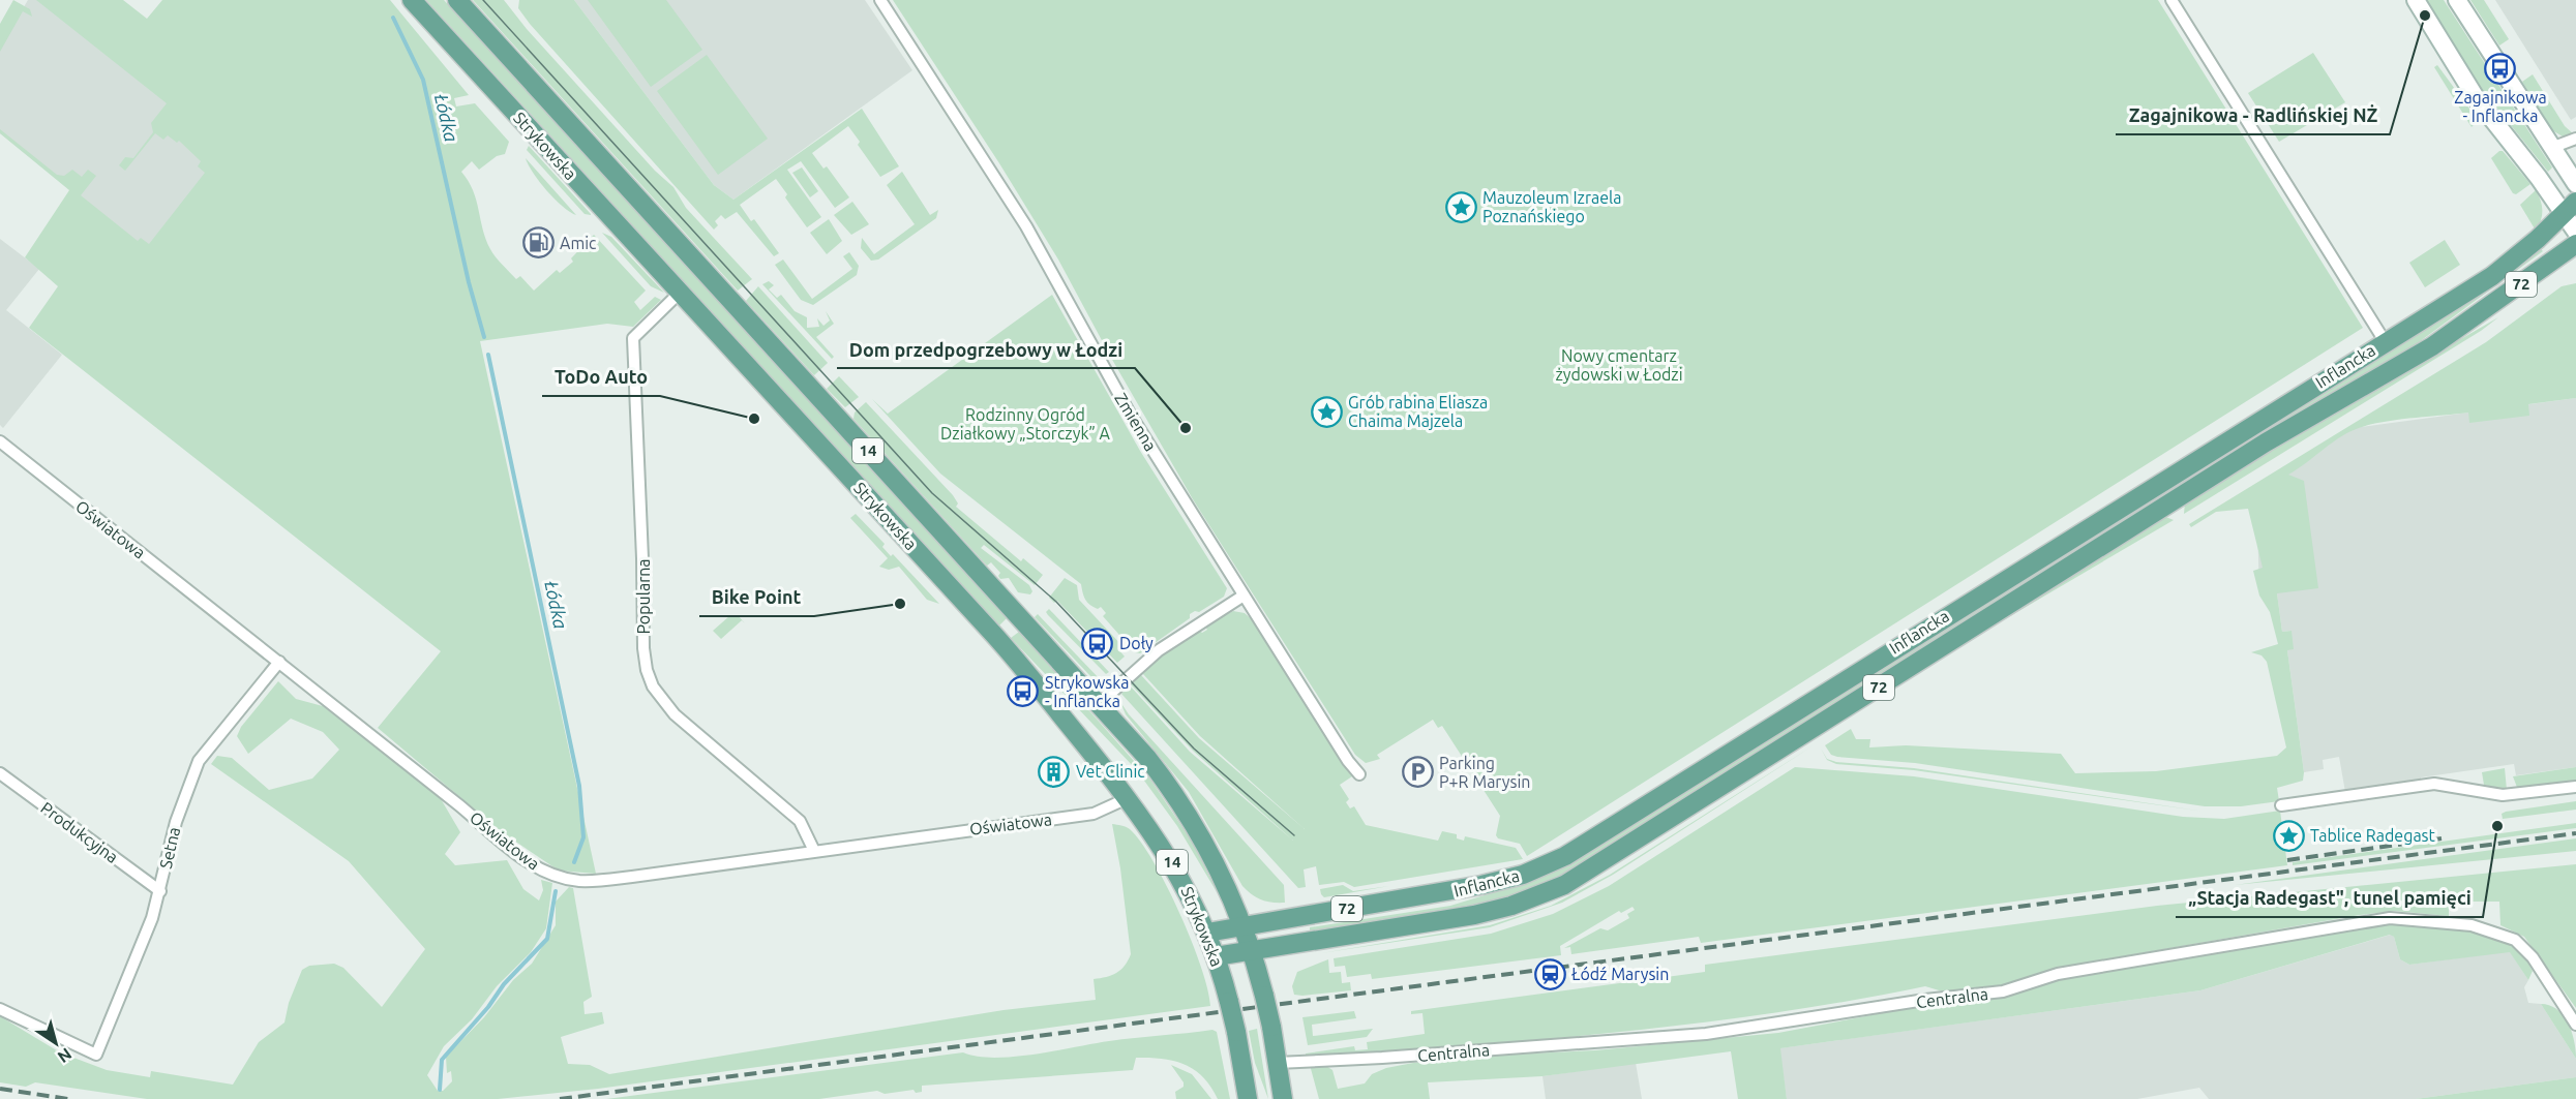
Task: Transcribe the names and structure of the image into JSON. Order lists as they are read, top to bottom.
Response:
{
  "streets": {
    "main road": [
      "Strykowska",
      "72",
      "Inflancka",
      "14"
    ],
    "street": [
      "Zmienna",
      "Oświatowa",
      "Popularna",
      "Produkcyjna",
      "Setna",
      "Centralna"
    ]
  },
  "crossings": [
    ["Strykowska", "Inflancka"],
    ["Strykowska", "Oświatowa"],
    ["Strykowska", "Popularna"],
    ["Strykowska", "Centralna"],
    ["Oświatowa", "Popularna"],
    ["Oświatowa", "Setna"],
    ["Produkcyjna", "Setna"]
  ],
  "water": ["Łódka"],
  "parks": ["Nowy cmentarz żydowski w Łodzi", "Rodzinny Ogród Działkowy „Storczyk” A"],
  "places": {
    "other": [
      "Zagajnikowa - Radlińskiej NŻ",
      "ToDo Auto",
      "Dom przedpogrzebowy w Łodzi",
      "Bike Point",
      "„Stacja Radegast\", tunel pamięci"
    ],
    "bus stop": ["Zagajnikowa - Inflancka", "Doły", "Strykowska - Inflancka"],
    "place": ["Mauzoleum Izraela Poznańskiego", "Grób rabina Eliasza Chaima Majzela", "Tablice Radegast"],
    "fuel station": ["Amic"],
    "building": ["Vet Clinic"],
    "parking": ["Parking P+R Marysin"],
    "station": ["Łódź Marysin"]
  },
  "north": "bottom right"
}
